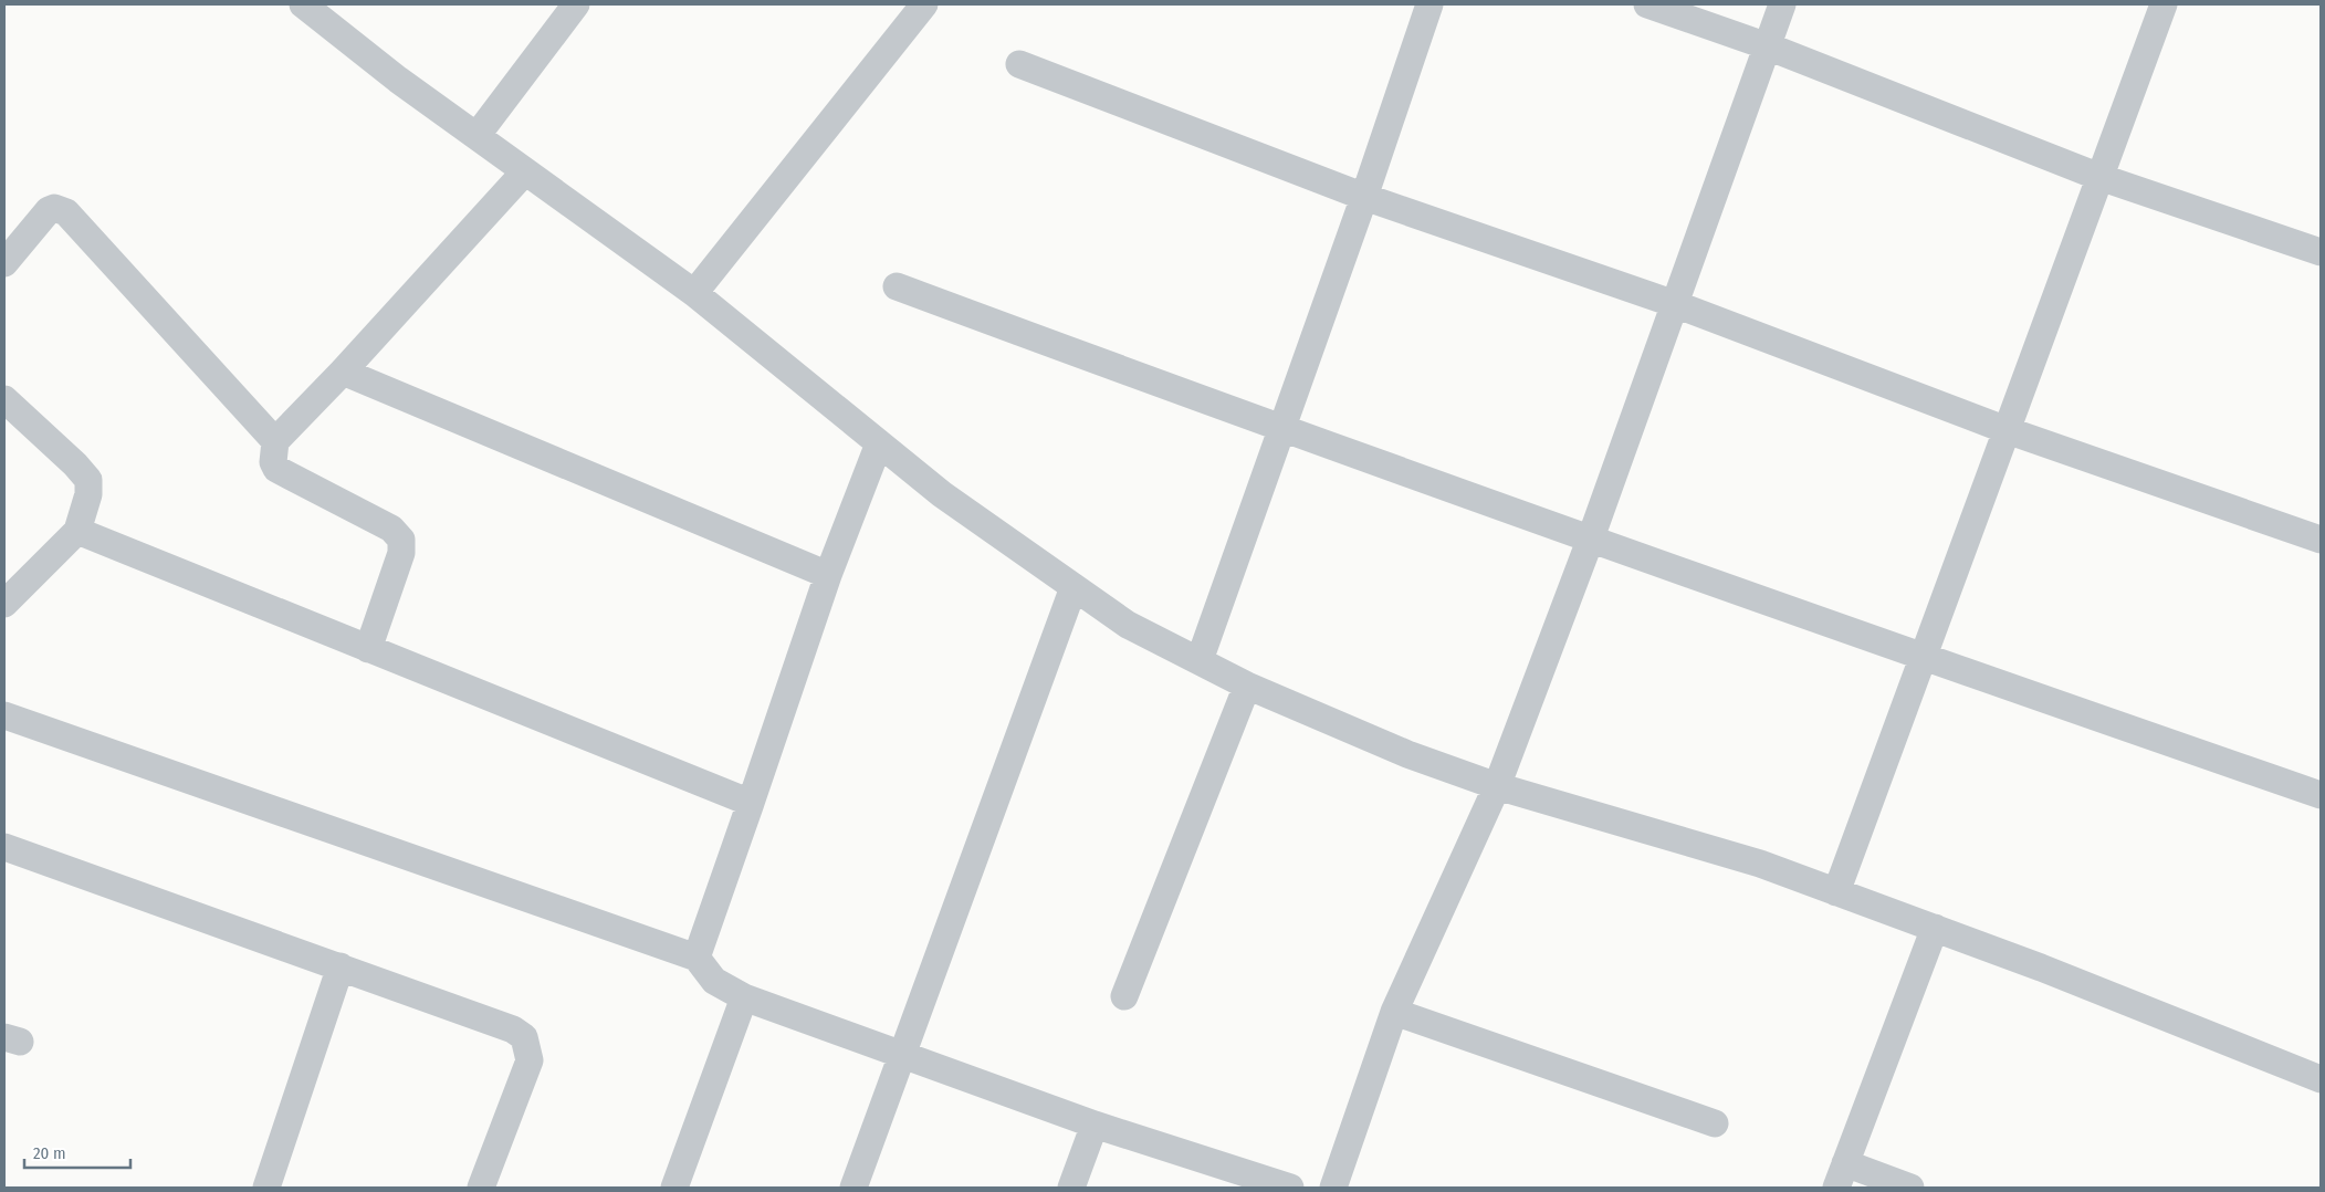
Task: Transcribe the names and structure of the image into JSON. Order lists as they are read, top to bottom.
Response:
{
  "scale_bar": "20 m"
}
